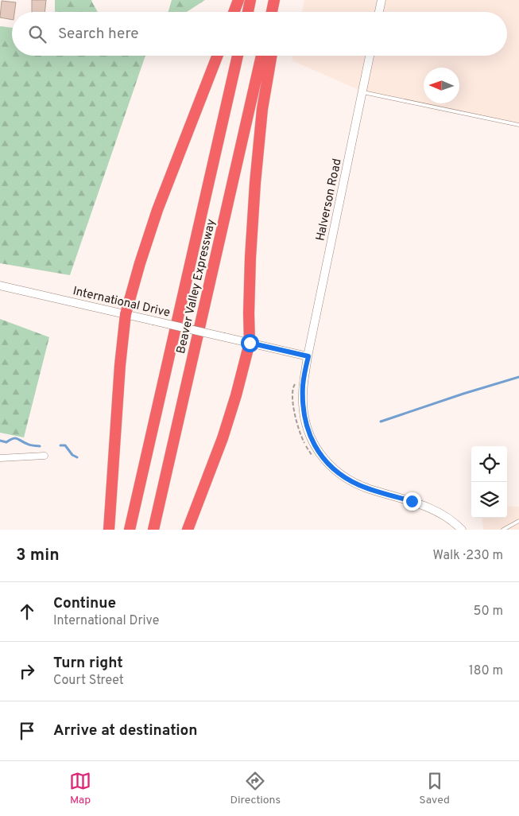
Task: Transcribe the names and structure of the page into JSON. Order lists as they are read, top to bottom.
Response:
{
  "streets": {
    "highway": ["Beaver Valley Expressway"],
    "street": ["Halverson Road", "International Drive"]
  },
  "crossings": [
    ["Halverson Road", "International Drive"]
  ],
  "north": "left",
  "page": {
    "search": "Search here",
    "heading": ["3 min", "Walk · 230 m"],
    "list": [
      ["Continue", "International Drive", "50 m"],
      ["Turn right", "Court Street", "180 m"],
      "Arrive at destination"
    ],
    "nav": ["Map", "Directions", "Saved"]
  }
}
